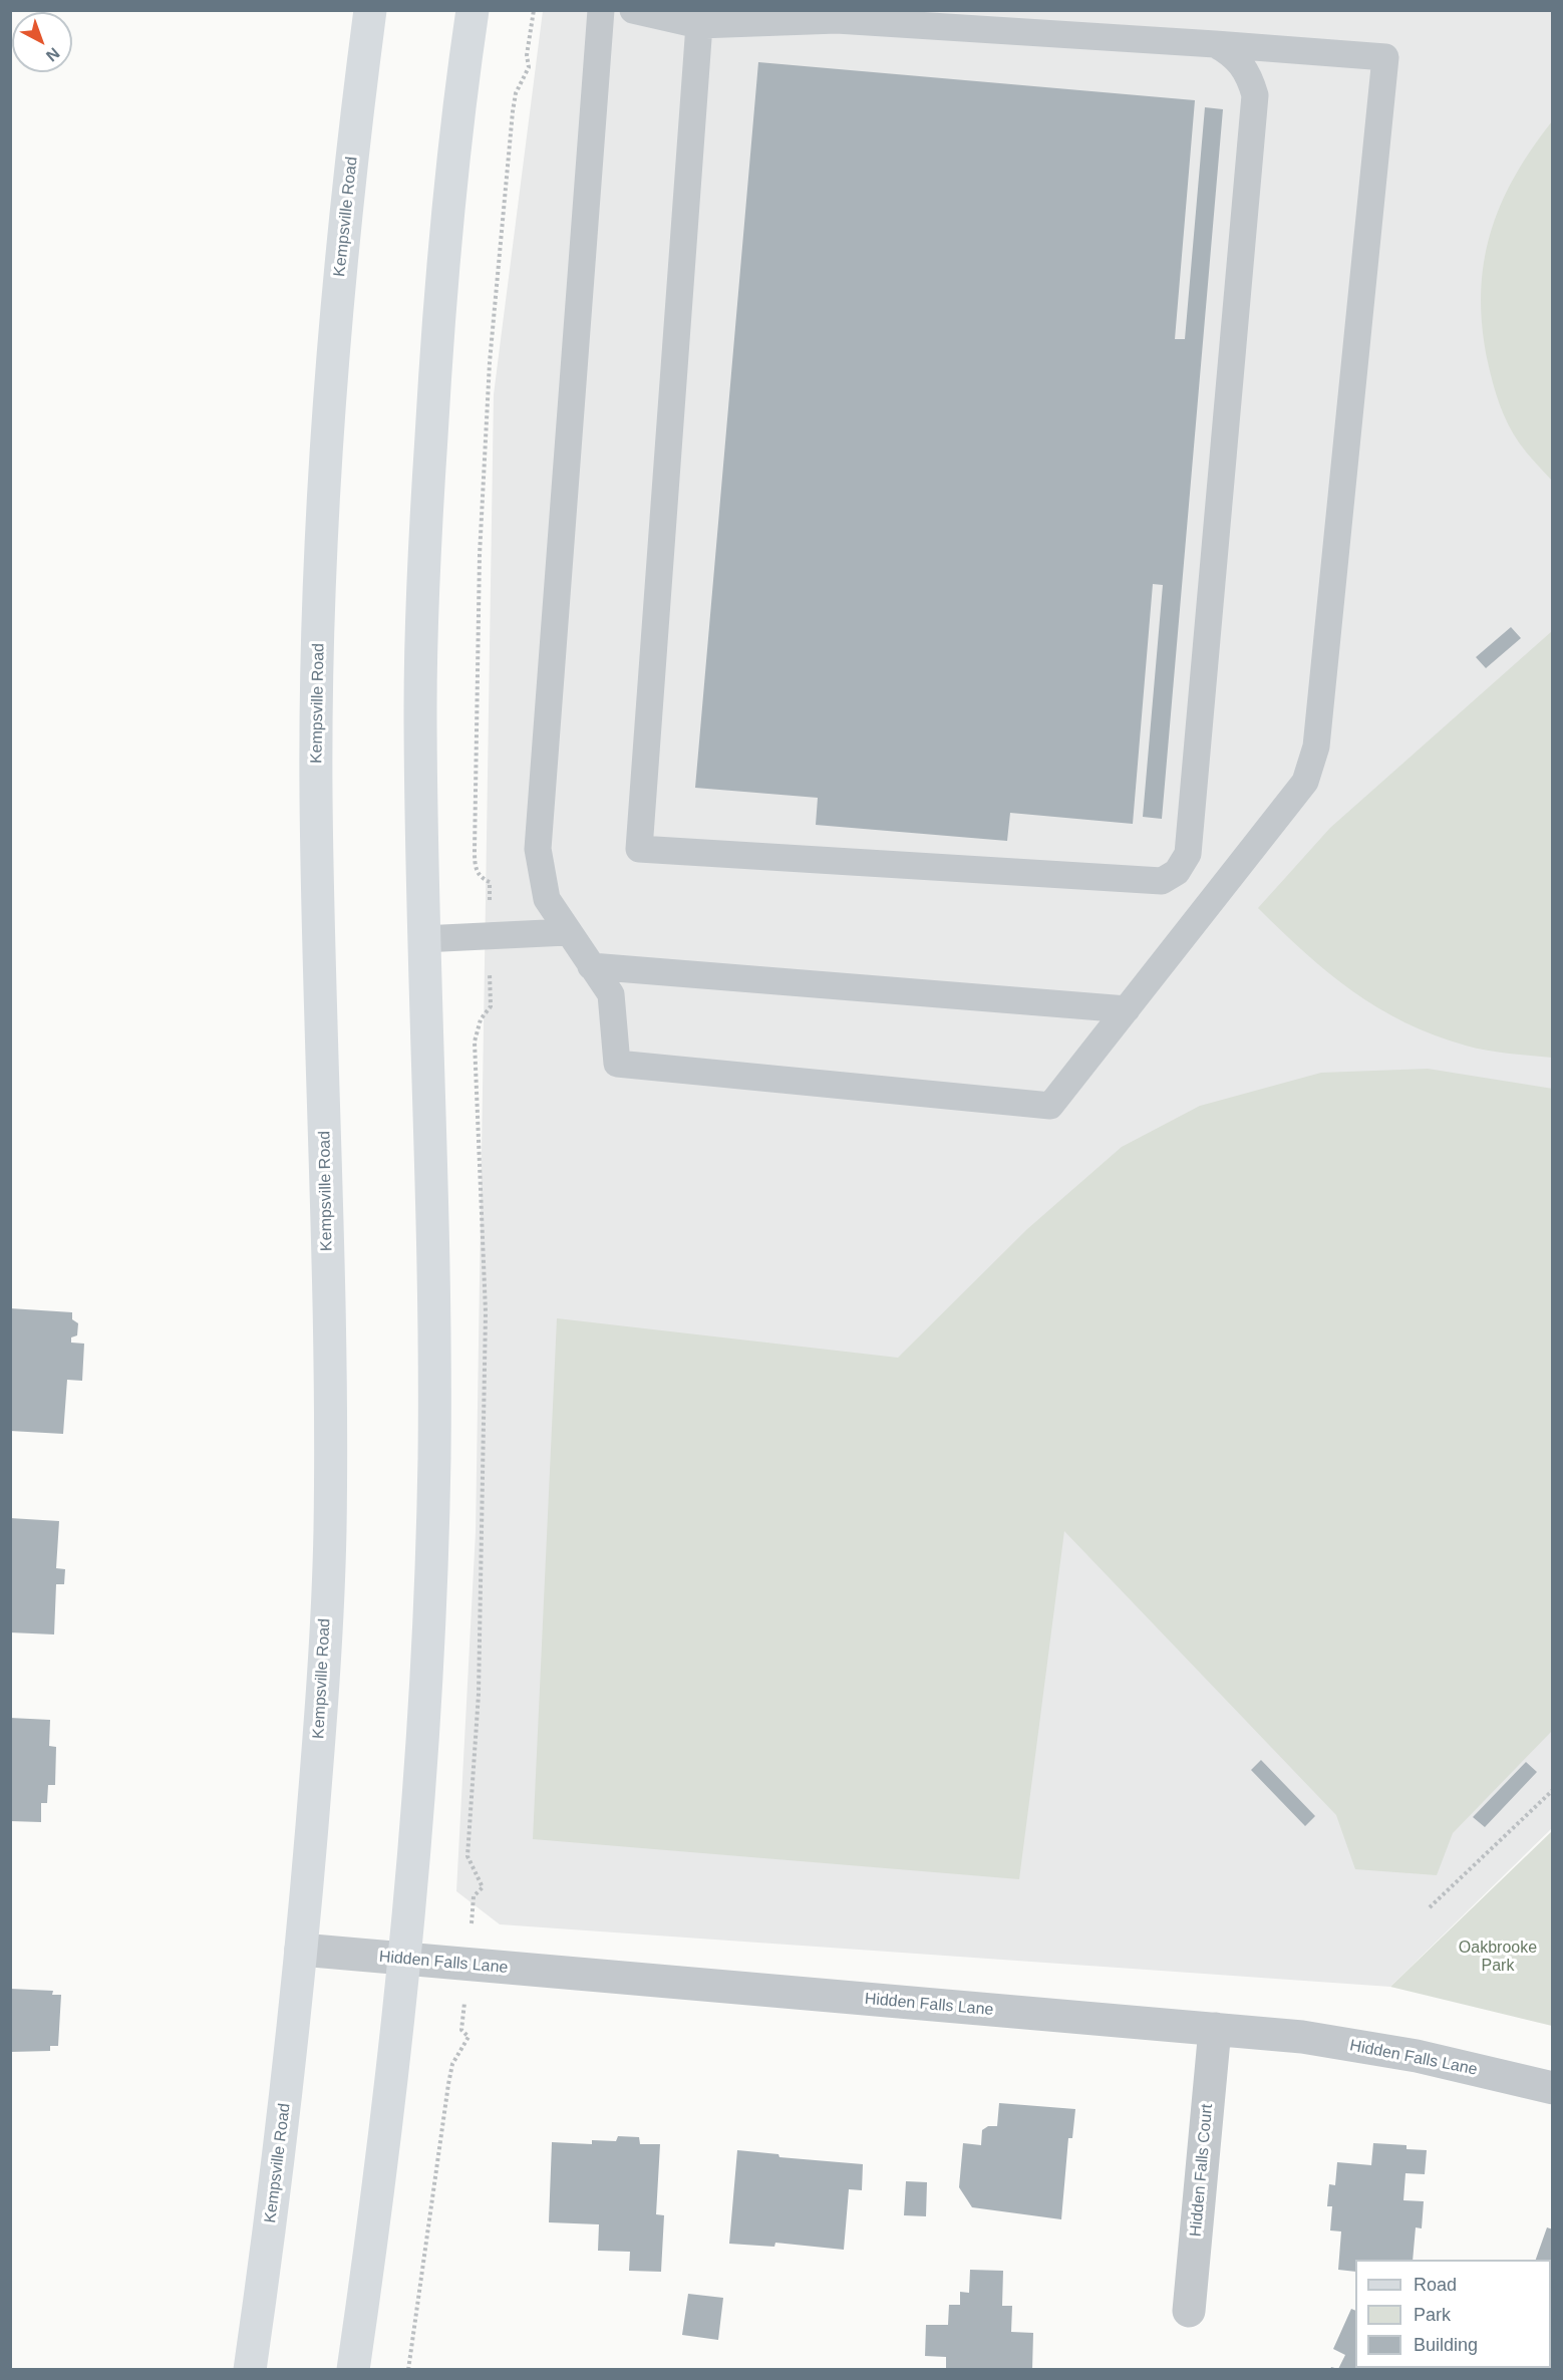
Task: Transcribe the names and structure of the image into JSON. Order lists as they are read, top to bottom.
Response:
{
  "streets": {
    "main road": ["Kempsville Road"],
    "street": ["Hidden Falls Lane", "Hidden Falls Court"]
  },
  "crossings": [
    ["Kempsville Road", "Hidden Falls Lane"],
    ["Hidden Falls Lane", "Hidden Falls Court"]
  ],
  "parks": ["Oakbrooke Park"],
  "legend": ["Road", "Park", "Building"],
  "north": "bottom right"
}
